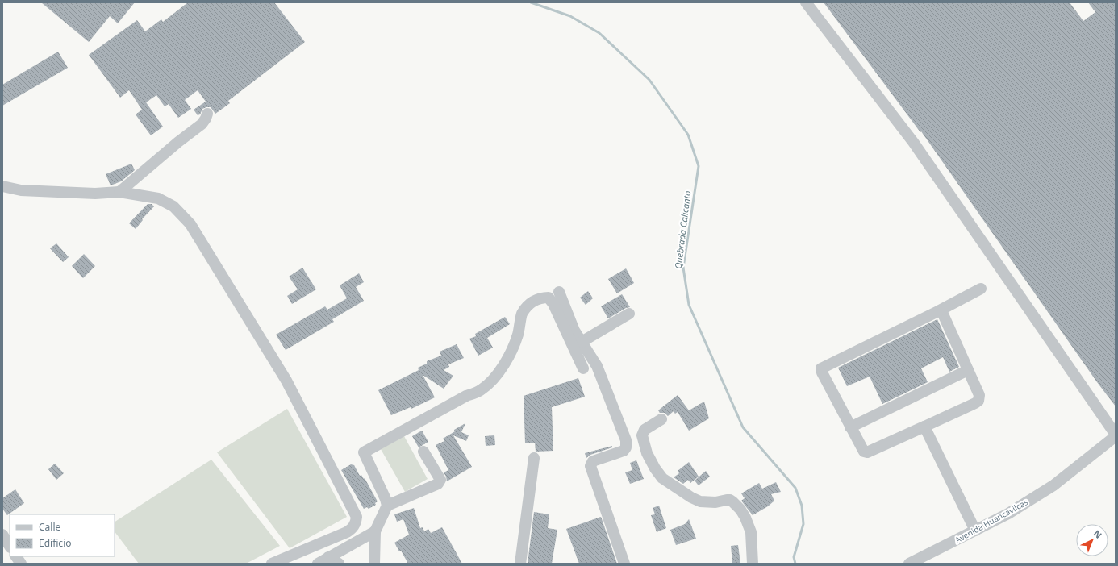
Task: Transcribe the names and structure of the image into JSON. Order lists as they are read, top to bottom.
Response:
{
  "streets": {
    "street": ["Avenida Huancavilcas"]
  },
  "water": ["Quebrada Calicanto"],
  "legend": ["Calle", "Edificio"],
  "north": "top right"
}
